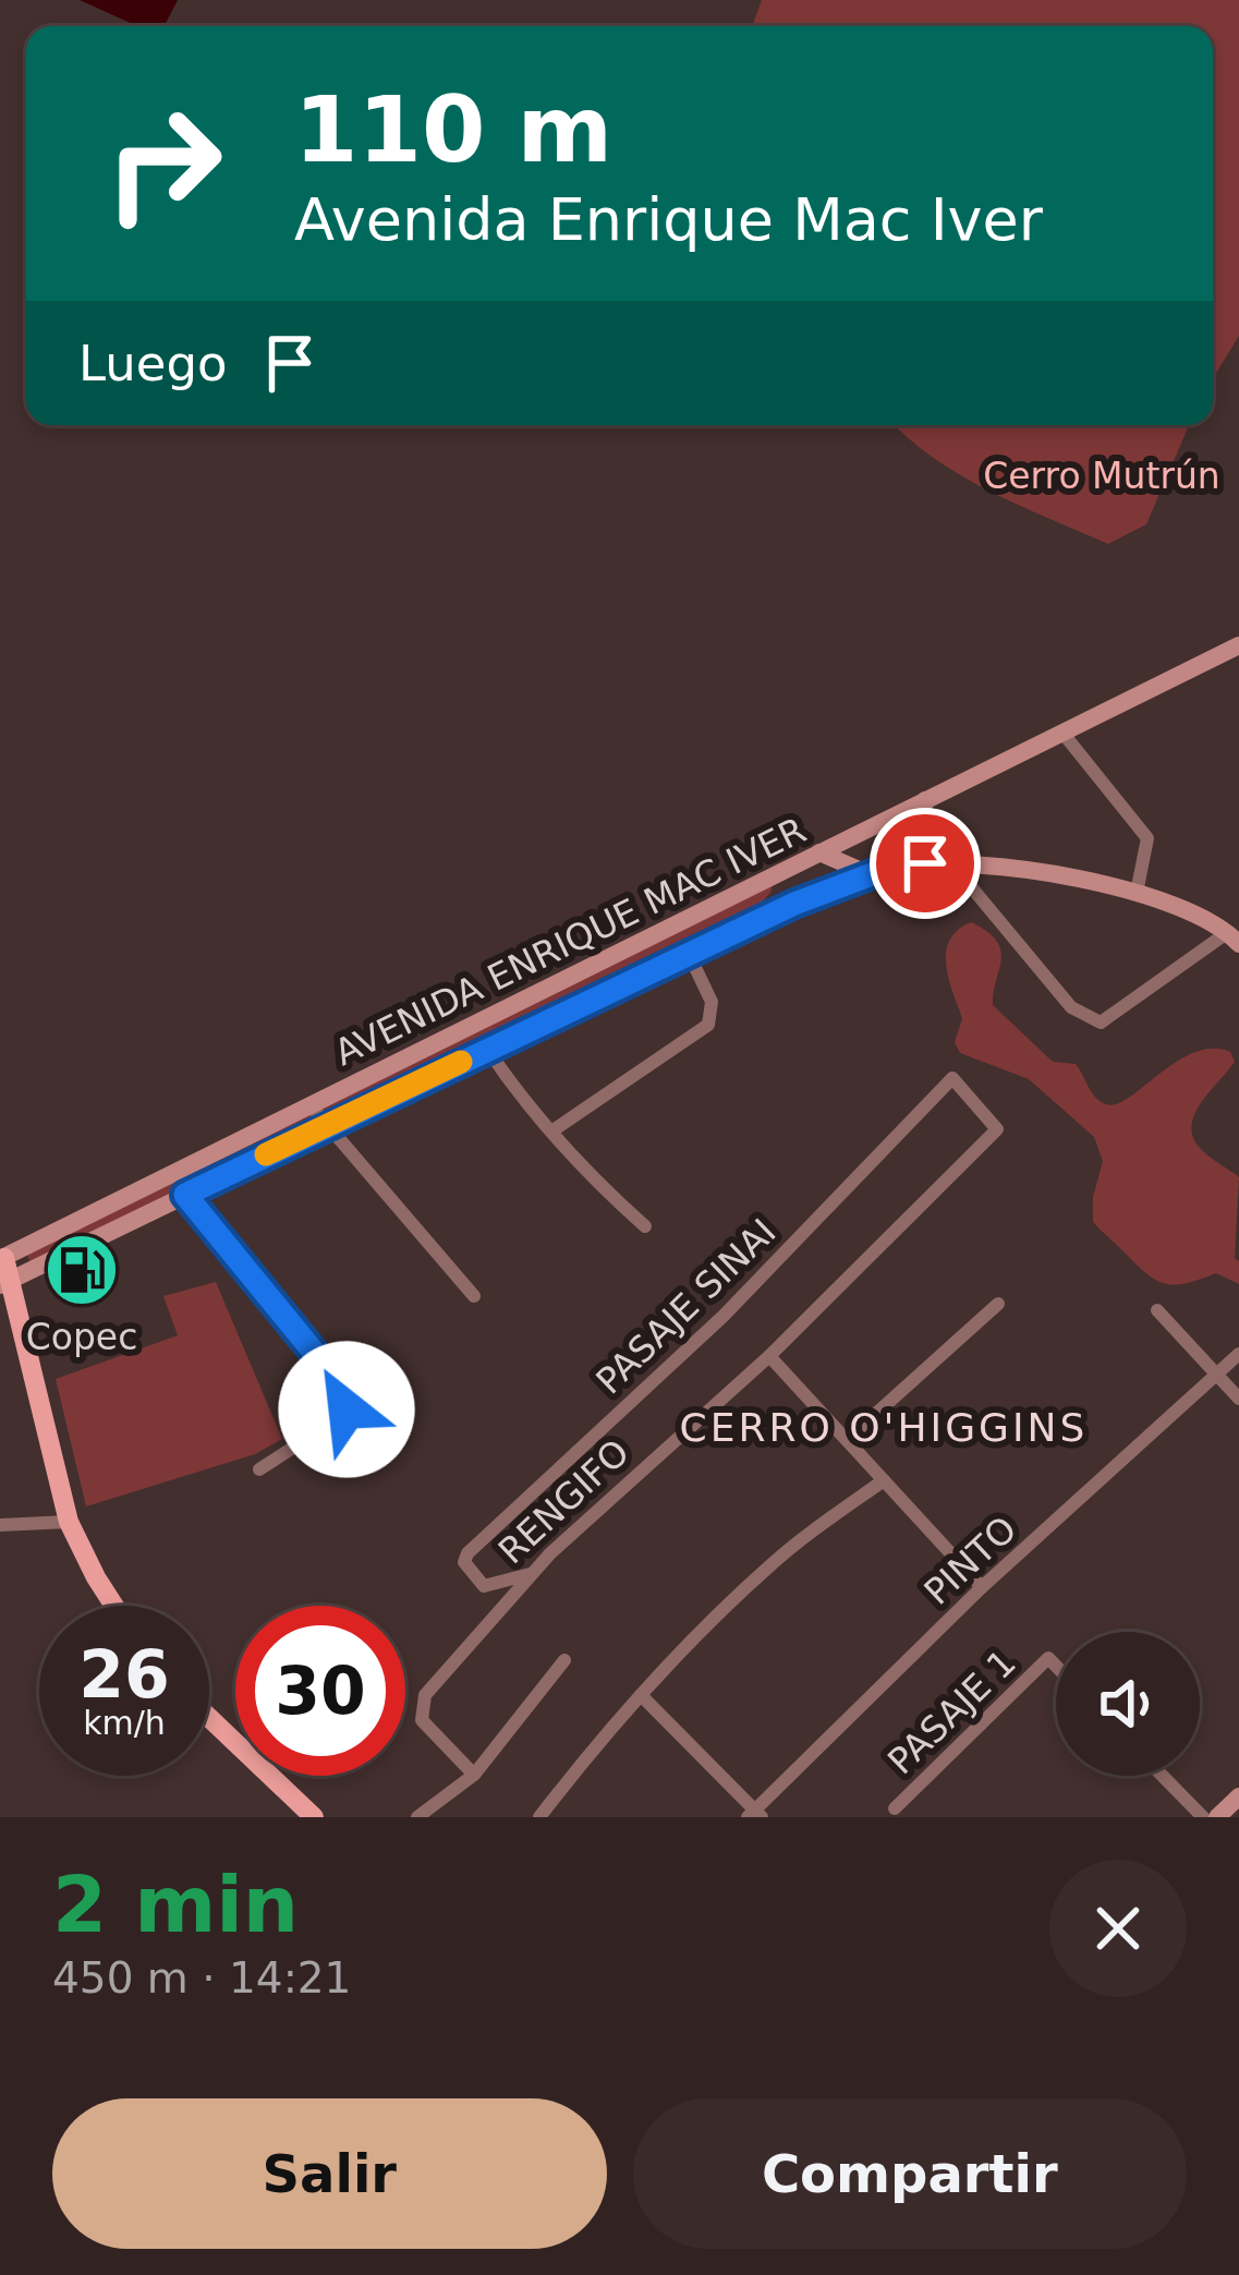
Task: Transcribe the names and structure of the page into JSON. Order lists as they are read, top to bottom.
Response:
{
  "streets": {
    "main road": ["AVENIDA ENRIQUE MAC IVER"],
    "street": [
      "PASAJE SINAI",
      "RENGIFO",
      "PINTO",
      "PASAJE 1"
    ]
  },
  "crossings": [
    ["PASAJE SINAI", "RENGIFO"]
  ],
  "districts": ["CERRO O'HIGGINS"],
  "parks": ["Cerro Mutrún"],
  "places": {
    "fuel station": ["Copec"]
  },
  "page": {
    "turn": ["110 m", "Avenida Enrique Mac Iver"],
    "then": "Luego",
    "speed": "26 km/h",
    "limit": "30",
    "heading": ["2 min", "450 m · 14:21"],
    "buttons": ["Salir", "Compartir"]
  }
}
